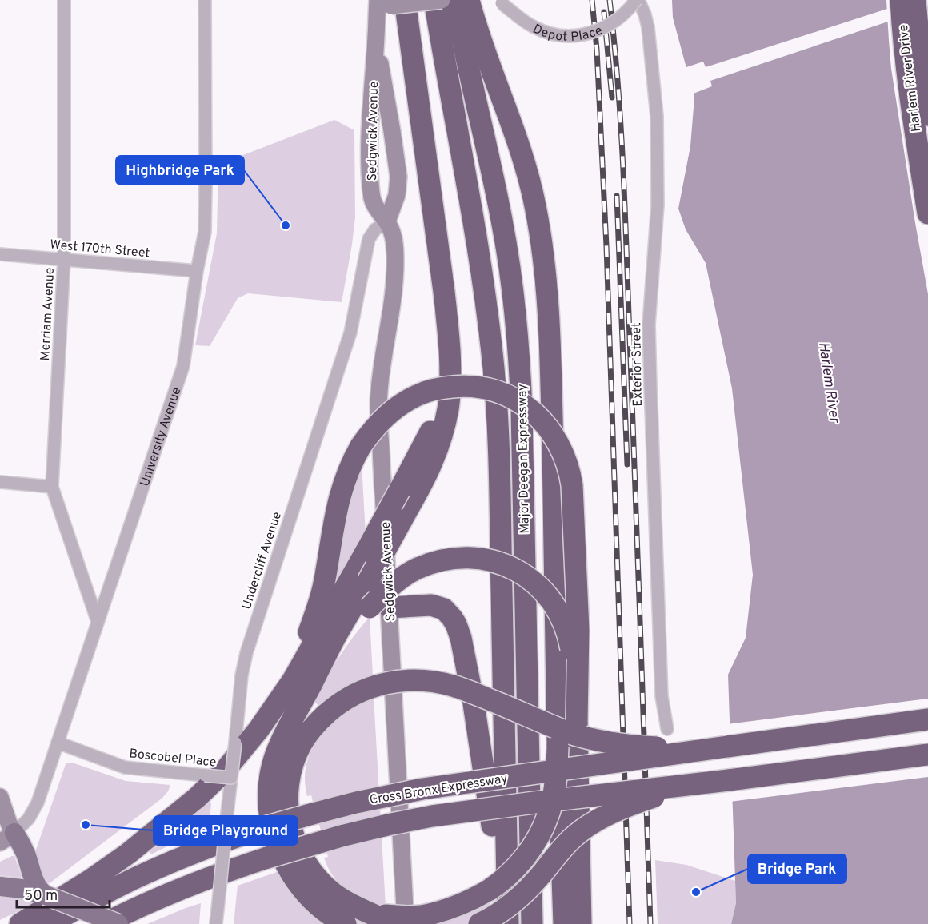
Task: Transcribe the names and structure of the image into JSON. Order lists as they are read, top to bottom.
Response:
{
  "streets": {
    "highway": ["Harlem River Drive", "Major Deegan Expressway", "Cross Bronx Expressway"],
    "main road": ["Sedgwick Avenue"],
    "street": [
      "Depot Place",
      "West 170th Street",
      "Merriam Avenue",
      "Exterior Street",
      "University Avenue",
      "Undercliff Avenue",
      "Boscobel Place"
    ]
  },
  "crossings": [
    ["Depot Place", "Exterior Street"],
    ["Sedgwick Avenue", "Undercliff Avenue"],
    ["West 170th Street", "Merriam Avenue"],
    ["West 170th Street", "University Avenue"],
    ["Merriam Avenue", "University Avenue"],
    ["University Avenue", "Boscobel Place"],
    ["Undercliff Avenue", "Boscobel Place"]
  ],
  "water": ["Harlem River"],
  "places": ["Highbridge Park", "Bridge Playground", "Bridge Park"],
  "scale_bar": "50 m"
}
